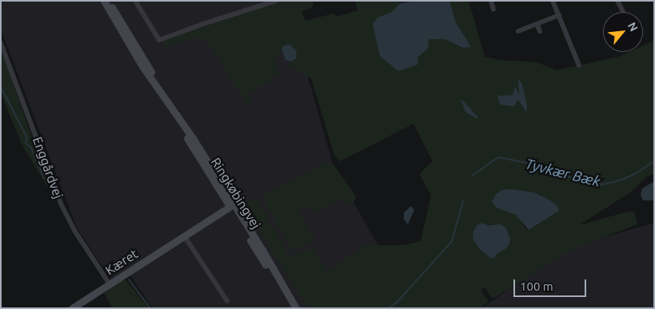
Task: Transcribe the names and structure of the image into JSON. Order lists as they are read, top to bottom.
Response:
{
  "streets": {
    "street": ["Enggårdvej", "Ringkøbingvej", "Kæret"]
  },
  "crossings": [
    ["Enggårdvej", "Kæret"],
    ["Ringkøbingvej", "Kæret"]
  ],
  "water": ["Tyvkær Bæk"],
  "scale_bar": "100 m",
  "north": "top right"
}
